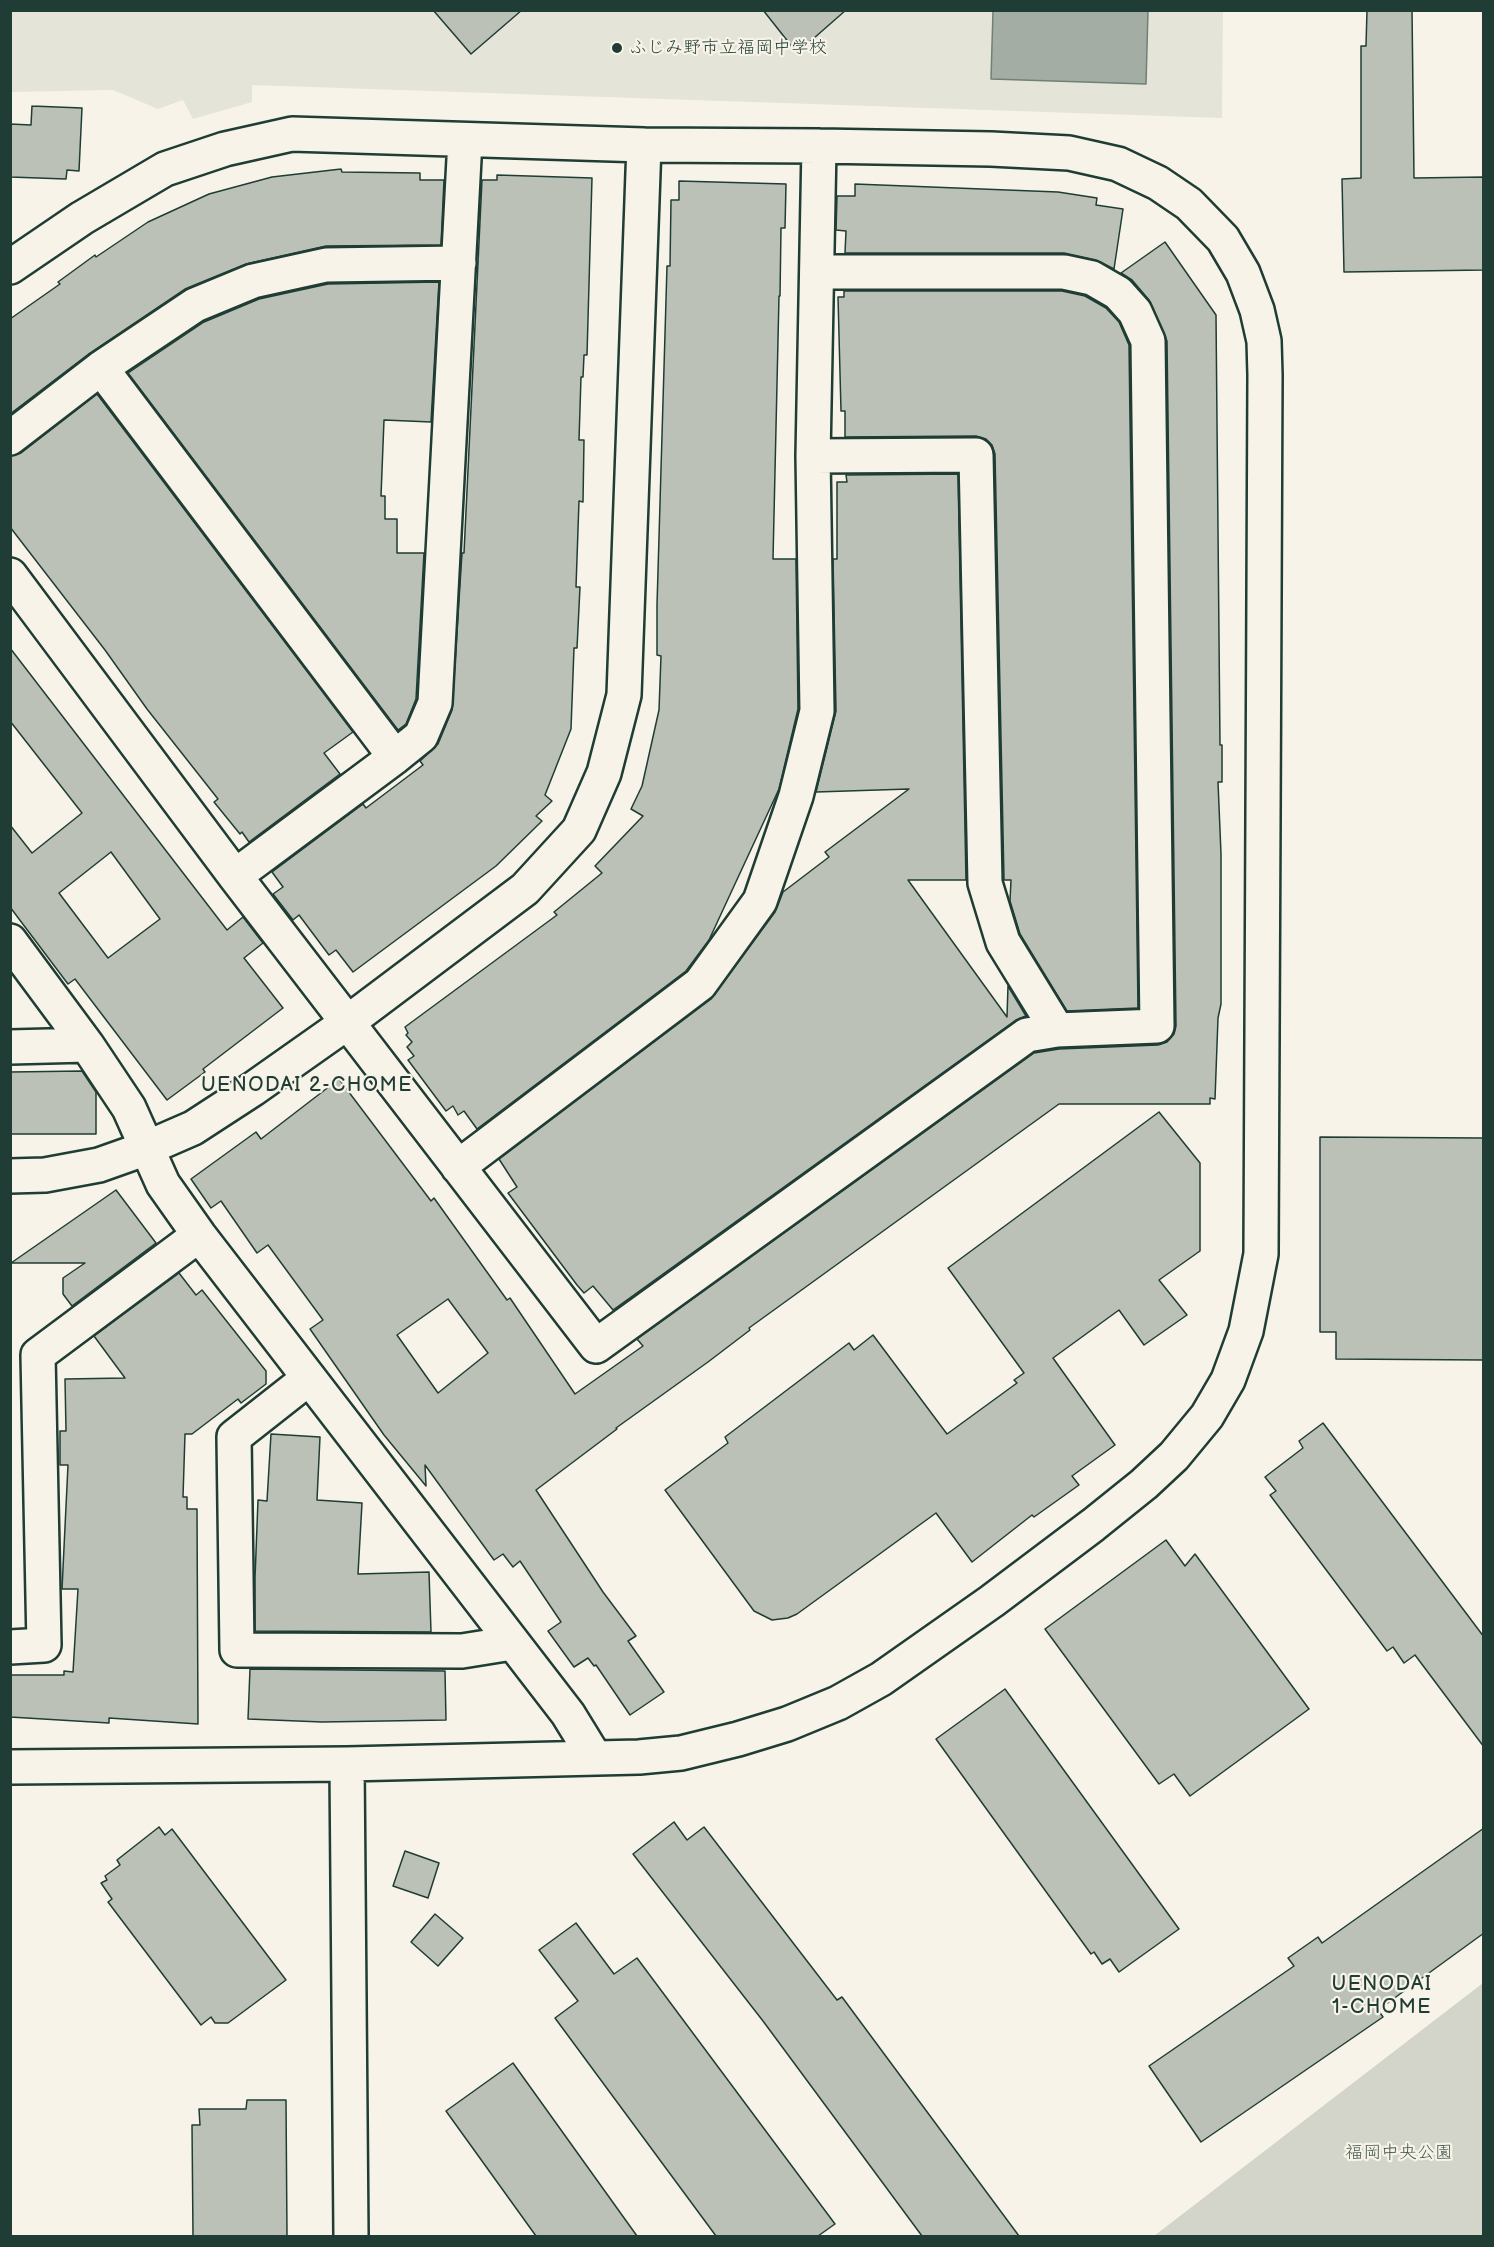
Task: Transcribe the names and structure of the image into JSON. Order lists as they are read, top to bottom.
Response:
{
  "districts": ["UENODAI 2-CHOME", "UENODAI 1-CHOME"],
  "parks": ["福岡中央公園"],
  "places": ["ふじみ野市立福岡中学校"]
}
